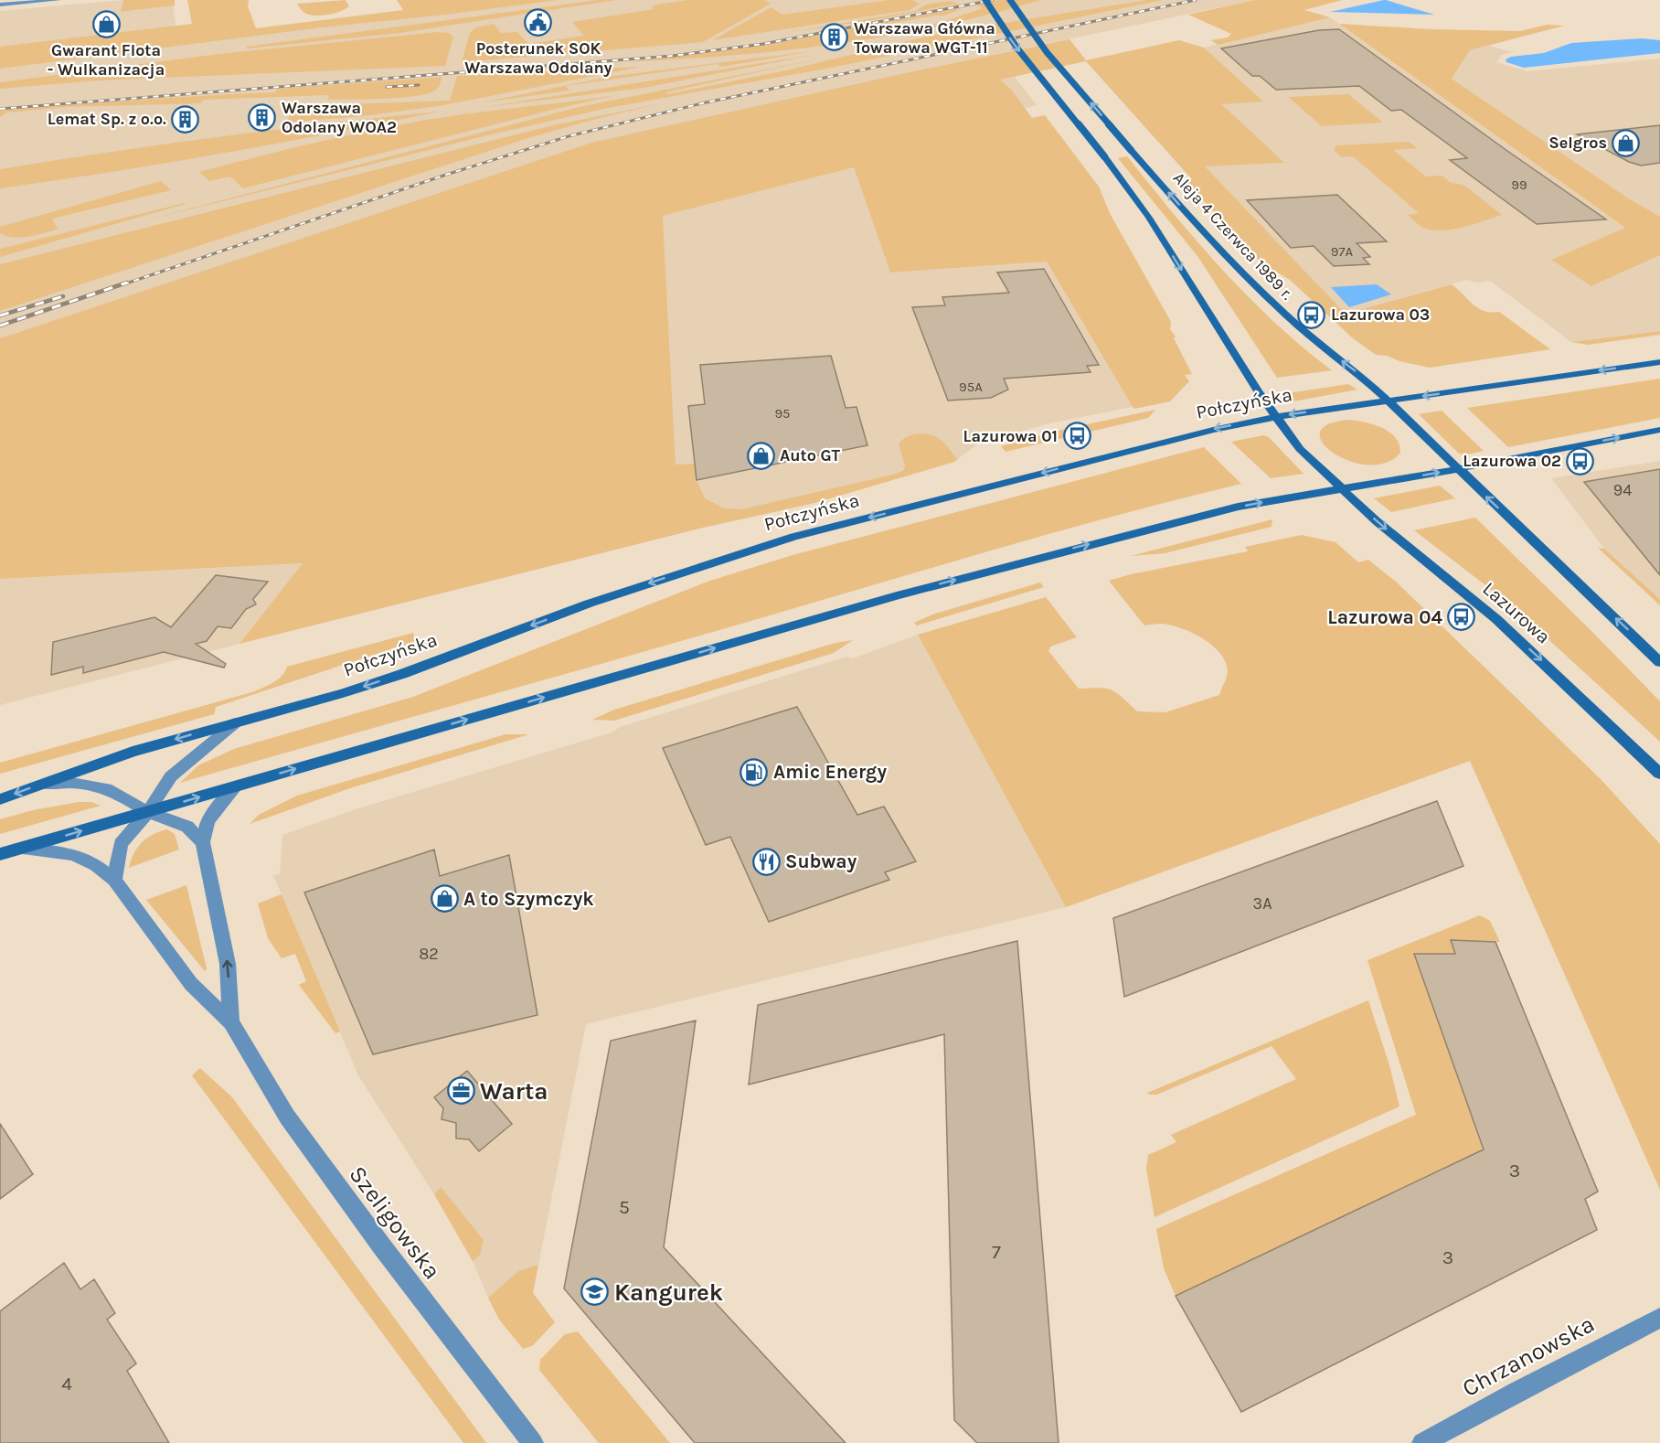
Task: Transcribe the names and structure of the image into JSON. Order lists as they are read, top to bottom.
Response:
{
  "streets": {
    "main road": ["Aleja 4 Czerwca 1989 r.", "Połczyńska", "Lazurowa"],
    "street": ["Szeligowska", "Chrzanowska"]
  },
  "crossings": [
    ["Aleja 4 Czerwca 1989 r.", "Połczyńska"]
  ],
  "places": {
    "public building": ["Posterunek SOK Warszawa Odolany"],
    "shop": [
      "Gwarant Flota - Wulkanizacja",
      "Selgros",
      "Auto GT",
      "A to Szymczyk"
    ],
    "building": ["Warszawa Główna Towarowa WGT-11", "Warszawa Odolany WOA2", "Lemat Sp. z o.o."],
    "bus stop": [
      "Lazurowa 03",
      "Lazurowa 01",
      "Lazurowa 02",
      "Lazurowa 04"
    ],
    "fuel station": ["Amic Energy"],
    "restaurant": ["Subway"],
    "office": ["Warta"],
    "school or university": ["Kangurek"]
  },
  "house_numbers": [
    "99",
    "97A",
    "95A",
    "95",
    "94",
    "3A",
    "82",
    "3",
    "5",
    "7",
    "3",
    "4"
  ]
}
